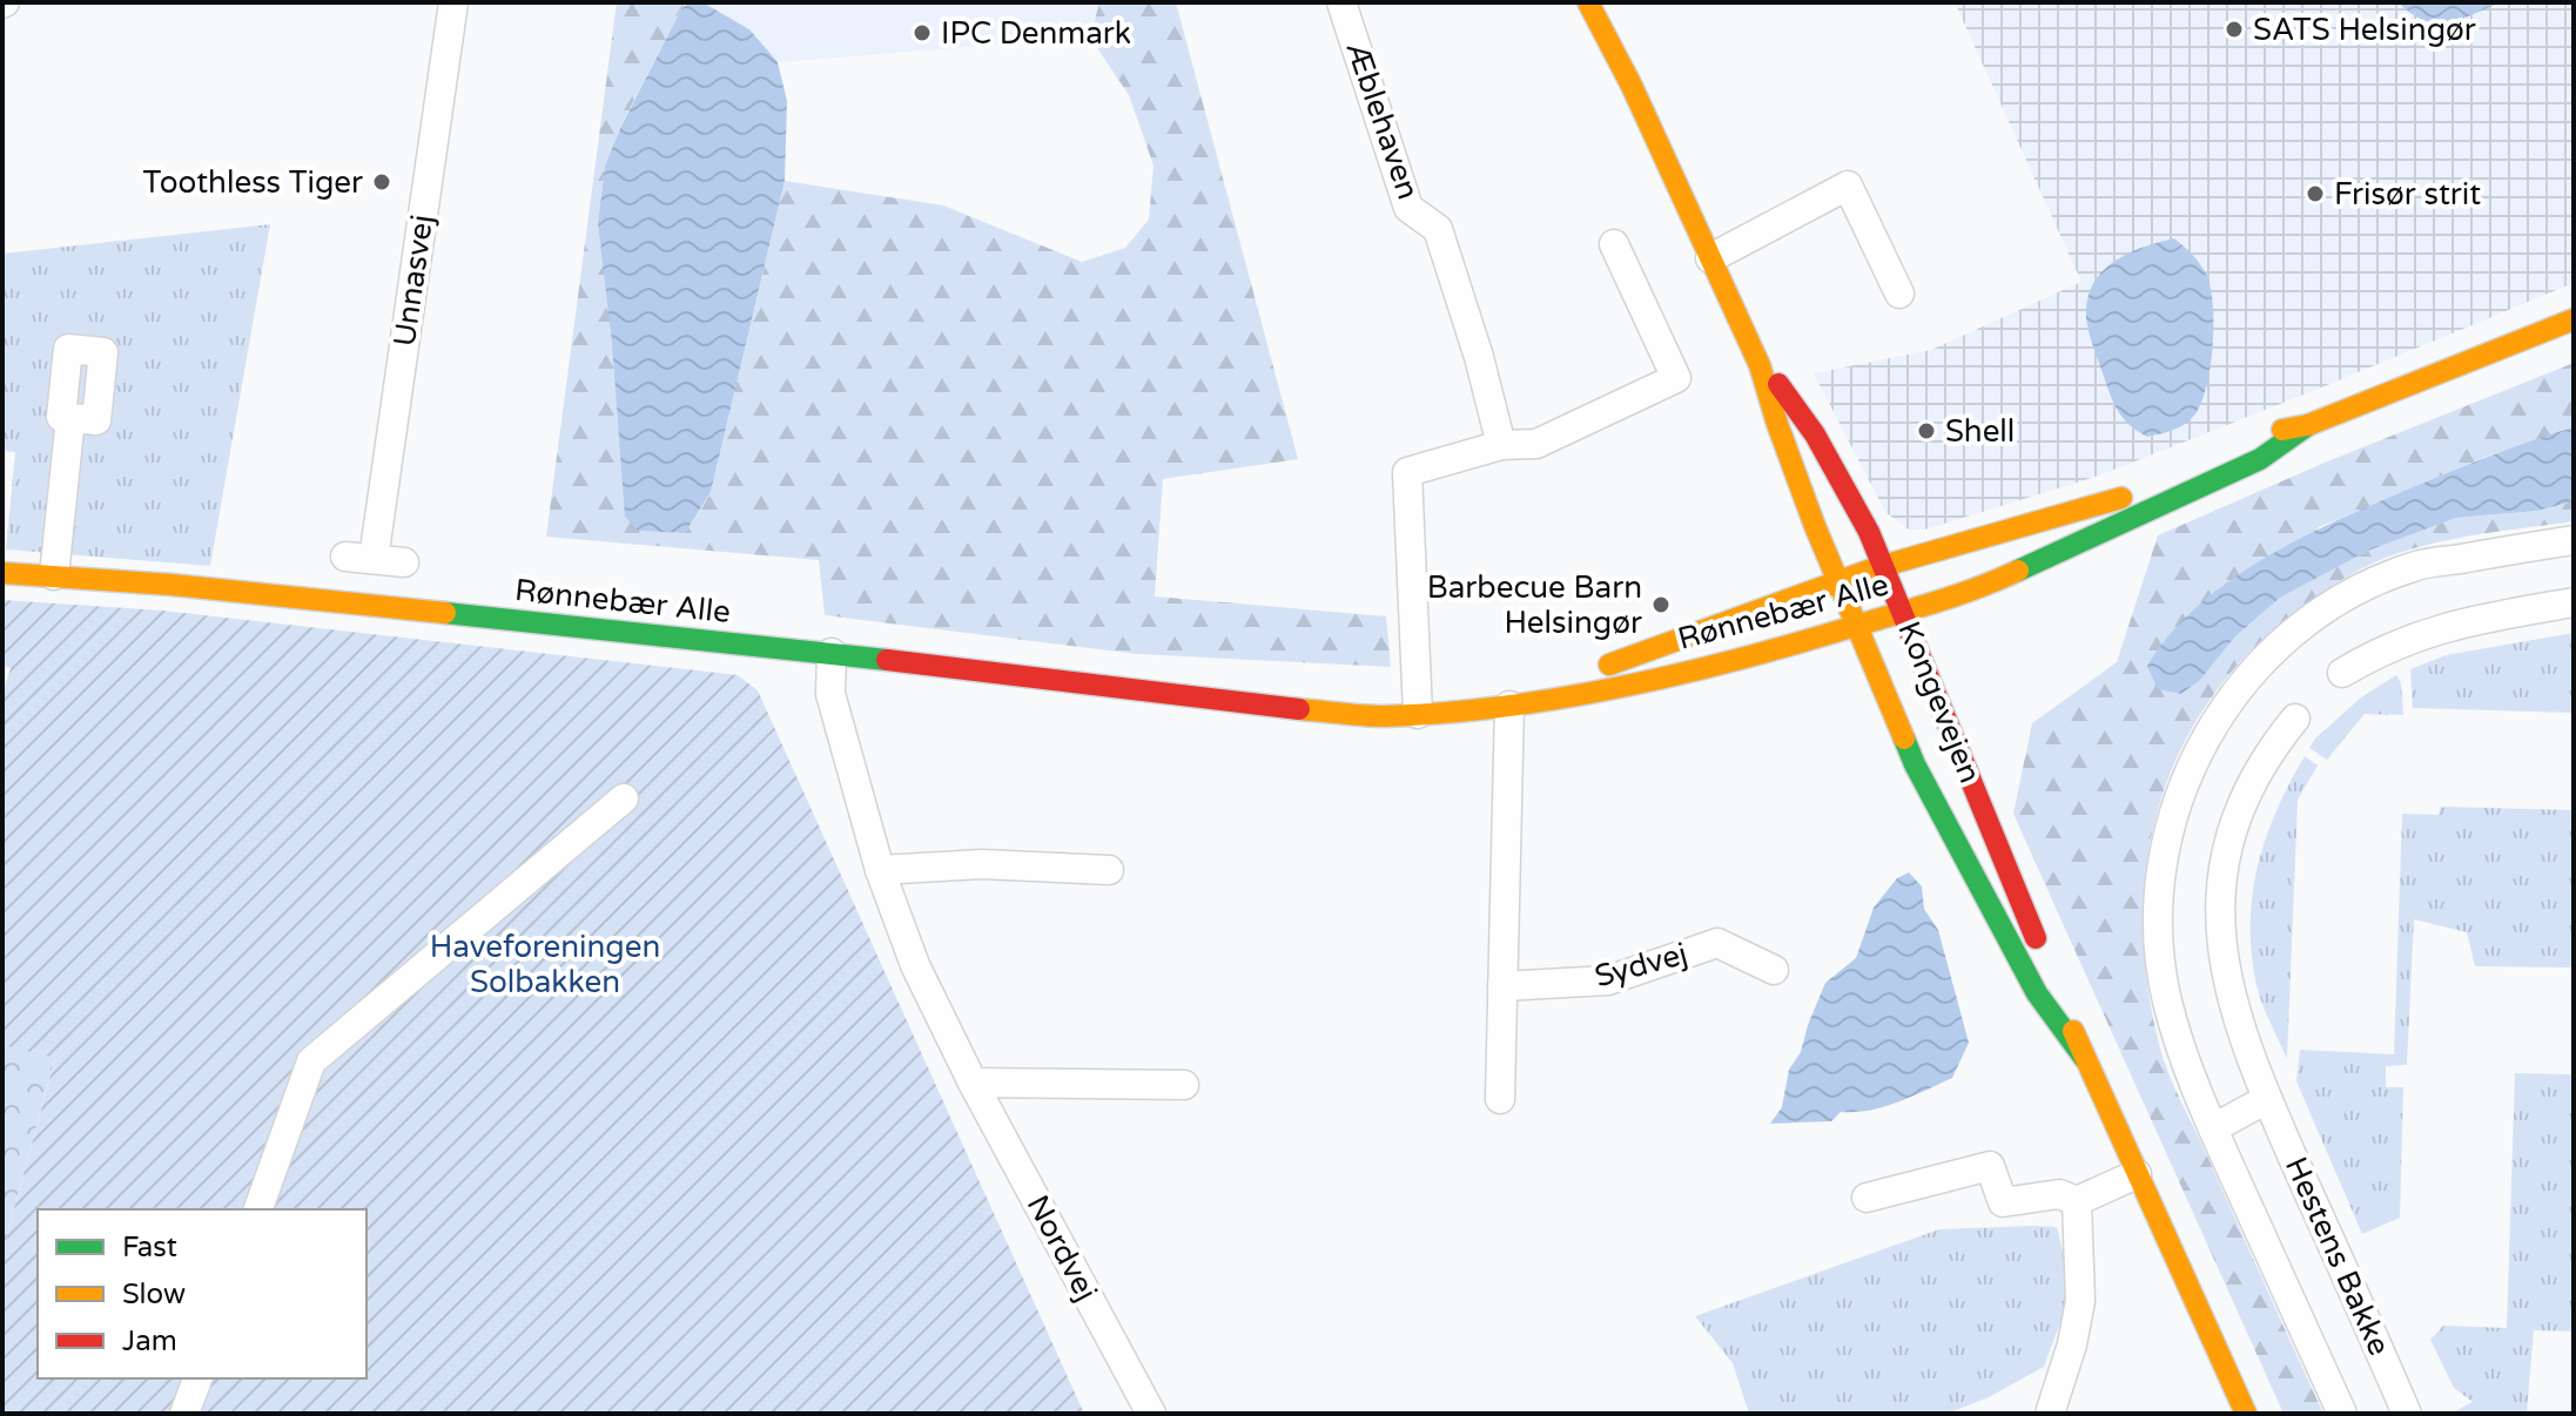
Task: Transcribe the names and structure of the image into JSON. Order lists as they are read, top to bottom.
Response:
{
  "streets": {
    "main road": ["Rønnebær Alle", "Kongevejen"],
    "street": [
      "Æblehaven",
      "Unnasvej",
      "Sydvej",
      "Nordvej",
      "Hestens Bakke"
    ]
  },
  "crossings": [
    ["Rønnebær Alle", "Kongevejen"],
    ["Rønnebær Alle", "Nordvej"]
  ],
  "parks": ["Haveforeningen Solbakken"],
  "places": [
    "SATS Helsingør",
    "IPC Denmark",
    "Toothless Tiger",
    "Frisør strit",
    "Shell",
    "Barbecue Barn Helsingør"
  ],
  "legend": ["Fast", "Slow", "Jam"]
}
